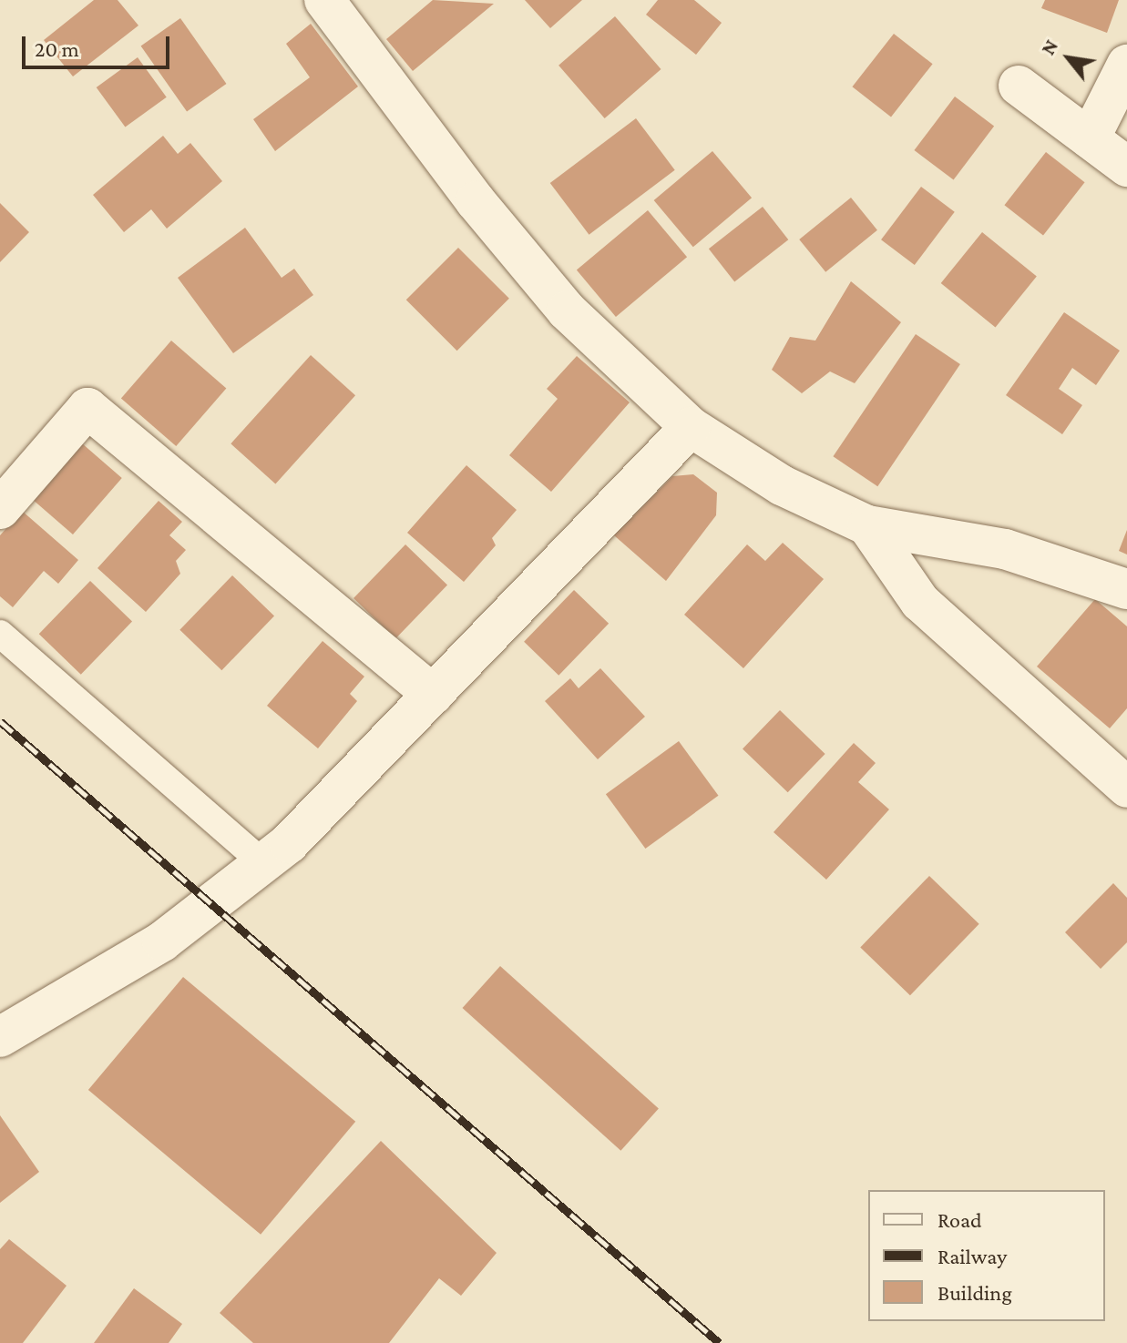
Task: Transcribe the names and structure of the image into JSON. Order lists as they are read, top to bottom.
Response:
{
  "legend": ["Road", "Railway", "Building"],
  "scale_bar": "20 m",
  "north": "top left"
}
